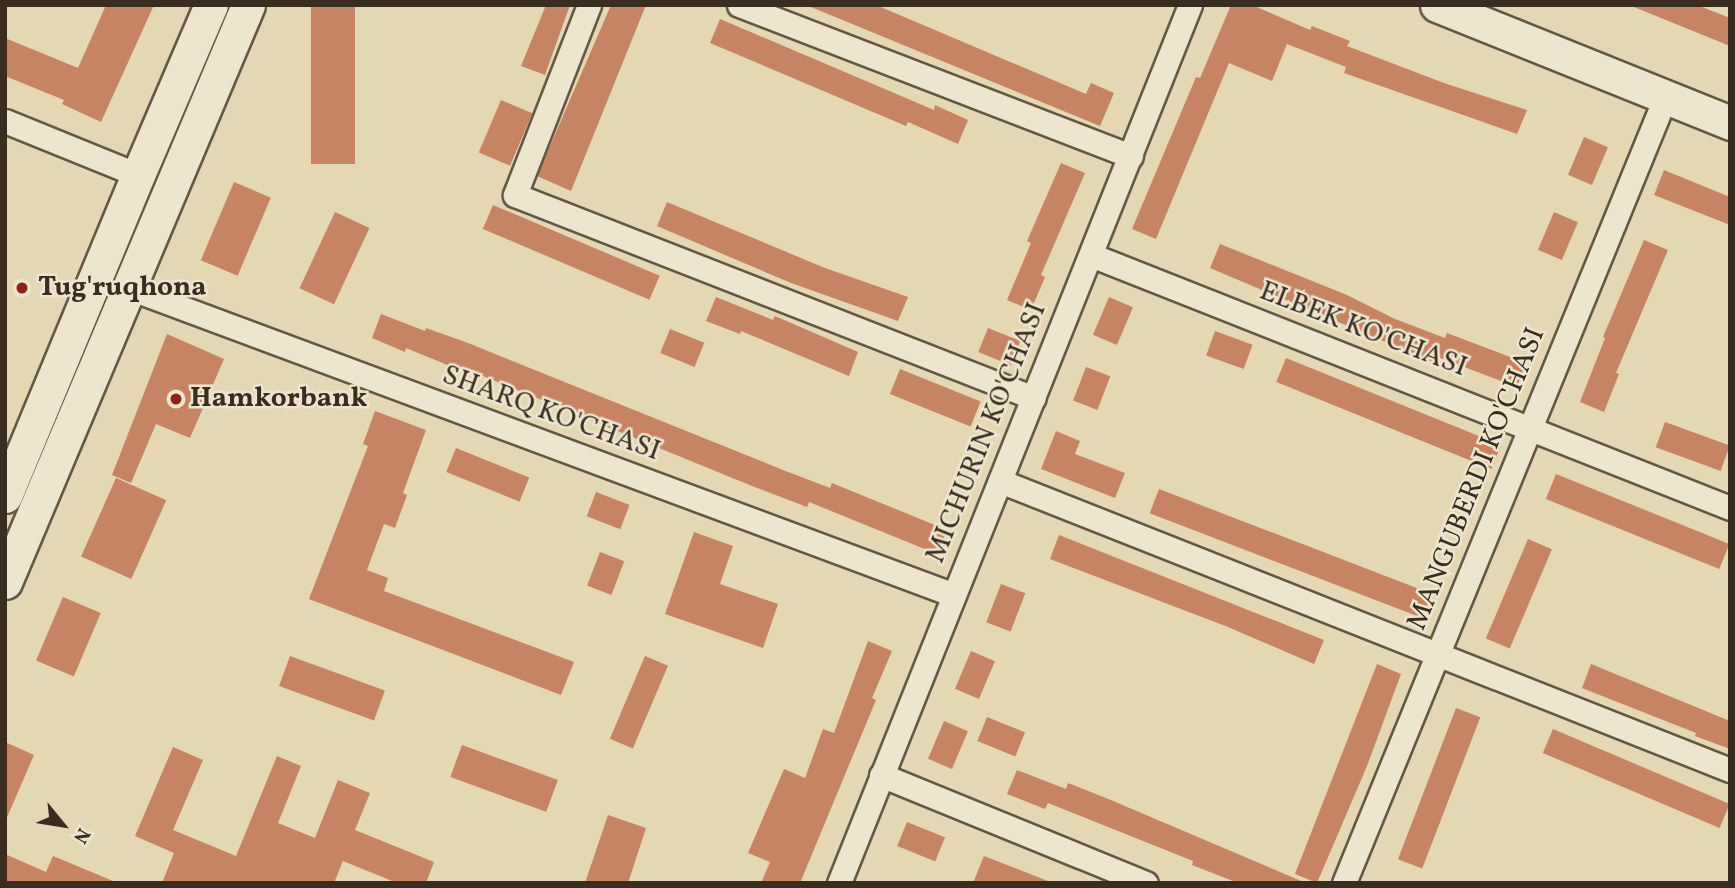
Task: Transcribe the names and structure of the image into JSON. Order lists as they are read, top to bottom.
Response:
{
  "streets": {
    "street": [
      "ELBEK KO'CHASI",
      "SHARQ KO'CHASI",
      "MICHURIN KO'CHASI",
      "MANGUBERDI KO'CHASI"
    ]
  },
  "crossings": [
    ["ELBEK KO'CHASI", "MICHURIN KO'CHASI"],
    ["ELBEK KO'CHASI", "MANGUBERDI KO'CHASI"],
    ["SHARQ KO'CHASI", "MICHURIN KO'CHASI"]
  ],
  "places": ["Tug'ruqhona", "Hamkorbank"],
  "north": "bottom right"
}
